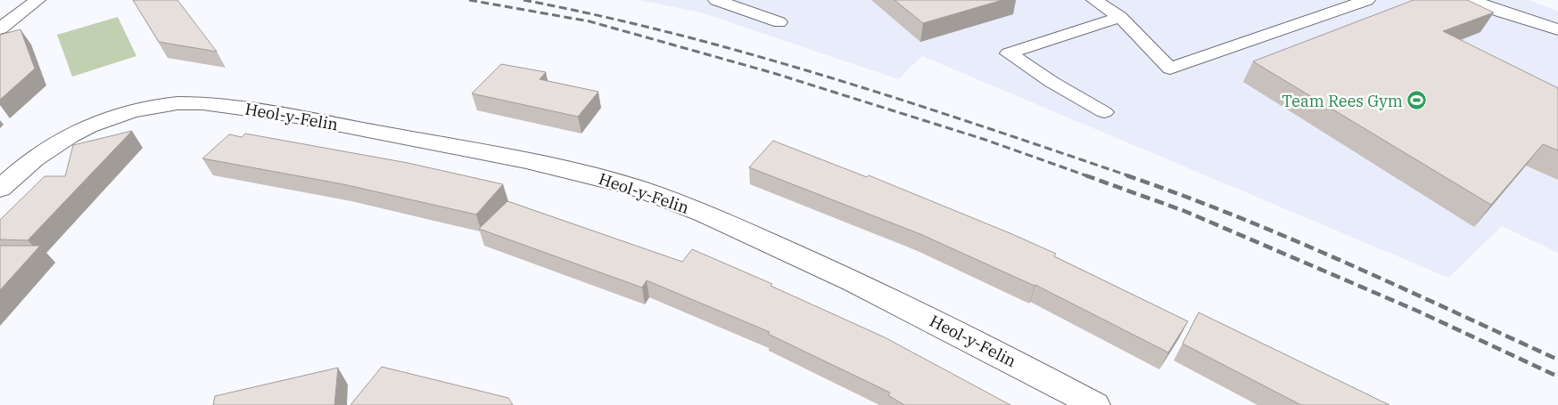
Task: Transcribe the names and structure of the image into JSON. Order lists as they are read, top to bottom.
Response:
{
  "streets": {
    "street": ["Heol-y-Felin"]
  },
  "places": {
    "sports": ["Team Rees Gym"]
  }
}
